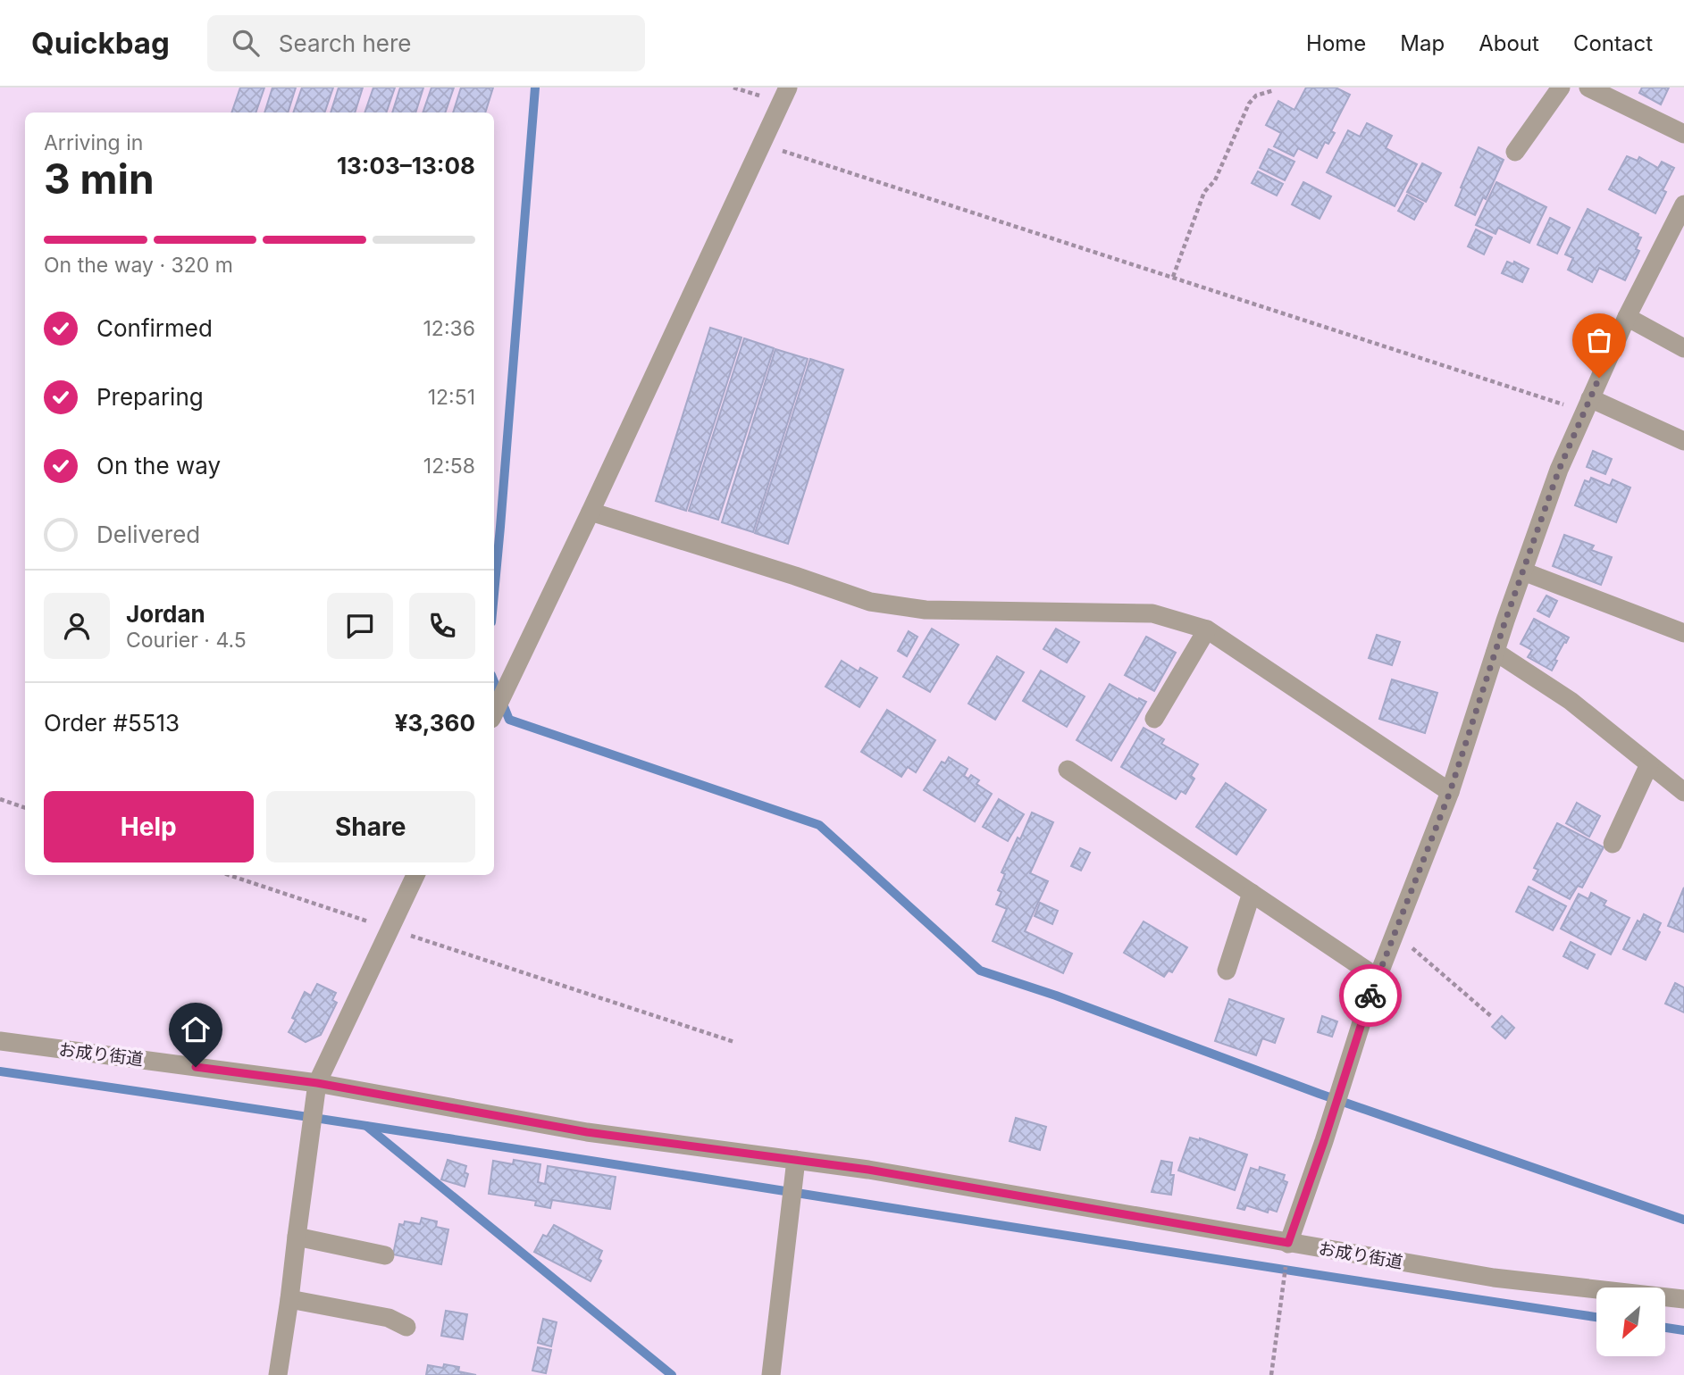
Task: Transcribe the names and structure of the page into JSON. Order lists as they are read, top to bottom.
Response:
{
  "streets": {
    "street": ["お成り街道"]
  },
  "north": "bottom left",
  "page": {
    "header": "Quickbag",
    "search": "Search here",
    "nav": [
      "Home",
      "Map",
      "About",
      "Contact"
    ],
    "heading": ["3 min", "Arriving in", "13:03–13:08"],
    "panel": [
      "Jordan",
      "Courier · 4.5",
      "Order #5513",
      "¥3,360"
    ],
    "bar": "On the way · 320 m",
    "list": [
      ["Confirmed", "12:36"],
      ["Preparing", "12:51"],
      ["On the way", "12:58"],
      "Delivered"
    ],
    "buttons": ["Help", "Share"]
  }
}
